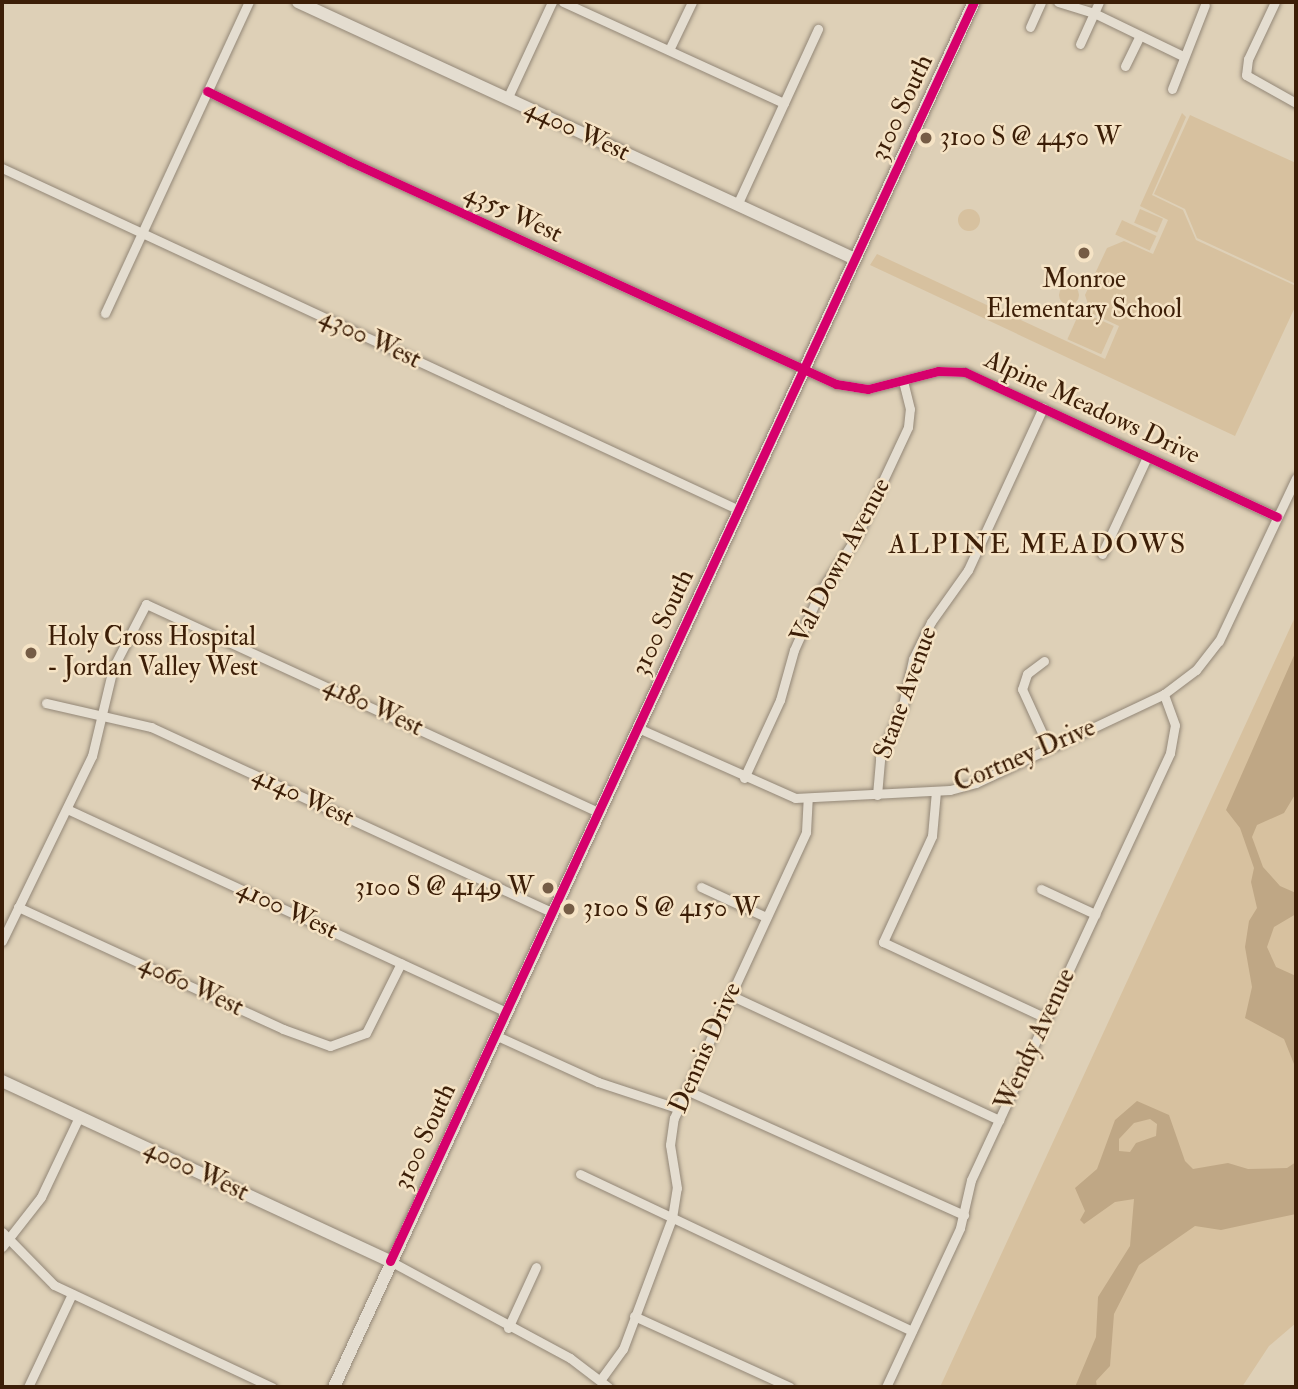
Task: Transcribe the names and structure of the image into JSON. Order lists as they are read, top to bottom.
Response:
{
  "streets": {
    "main road": ["3100 South", "4400 West", "4000 West"],
    "street": [
      "4355 West",
      "4300 West",
      "Alpine Meadows Drive",
      "Val Down Avenue",
      "Stane Avenue",
      "4180 West",
      "Cortney Drive",
      "4140 West",
      "4100 West",
      "4060 West",
      "Wendy Avenue",
      "Dennis Drive"
    ]
  },
  "crossings": [
    ["3100 South", "4400 West"],
    ["3100 South", "4355 West"],
    ["3100 South", "4300 West"],
    ["3100 South", "Alpine Meadows Drive"],
    ["3100 South", "4180 West"],
    ["3100 South", "Cortney Drive"],
    ["3100 South", "4140 West"],
    ["3100 South", "4100 West"],
    ["3100 South", "4000 West"],
    ["4355 West", "Alpine Meadows Drive"],
    ["Alpine Meadows Drive", "Val Down Avenue"],
    ["Alpine Meadows Drive", "Stane Avenue"],
    ["Alpine Meadows Drive", "Cortney Drive"],
    ["Val Down Avenue", "Cortney Drive"],
    ["Stane Avenue", "Cortney Drive"],
    ["4180 West", "4140 West"],
    ["Cortney Drive", "Wendy Avenue"],
    ["Cortney Drive", "Dennis Drive"],
    ["4100 West", "4060 West"]
  ],
  "districts": ["ALPINE MEADOWS"],
  "places": [
    "3100 S @ 4450 W",
    "Monroe Elementary School",
    "Holy Cross Hospital - Jordan Valley West",
    "3100 S @ 4149 W",
    "3100 S @ 4150 W"
  ]
}
